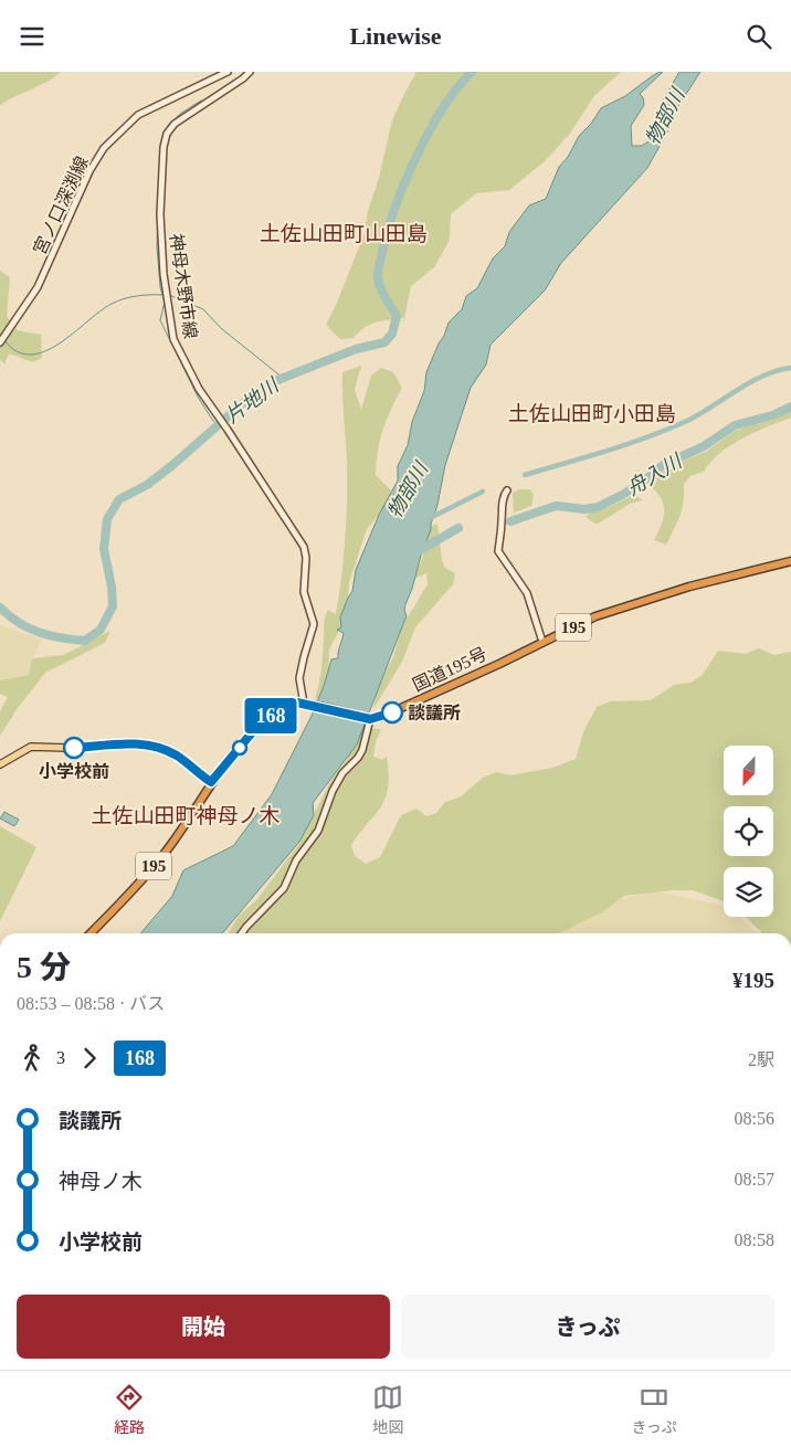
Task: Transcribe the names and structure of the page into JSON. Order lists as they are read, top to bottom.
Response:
{
  "streets": {
    "highway": ["195", "国道195号"],
    "main road": ["宮ノ口深渕線", "神母木野市線"]
  },
  "crossings": [
    ["神母木野市線", "国道195号"]
  ],
  "districts": ["土佐山田町山田島", "土佐山田町小田島", "土佐山田町神母ノ木"],
  "water": ["物部川", "片地川", "舟入川"],
  "places": ["談議所", "小学校前"],
  "lines": ["bus line 168"],
  "north": "bottom",
  "page": {
    "header": "Linewise",
    "on_map": "168",
    "heading": ["5 分", "08:53 – 08:58 · バス", "¥195"],
    "legs": ["3", "168", "2駅"],
    "list": [
      {
        "name": "談議所",
        "value": "08:56"
      },
      {
        "name": "神母ノ木",
        "value": "08:57"
      },
      {
        "name": "小学校前",
        "value": "08:58"
      }
    ],
    "buttons": ["開始", "きっぷ"],
    "tabs": ["経路", "地図", "きっぷ"]
  }
}
